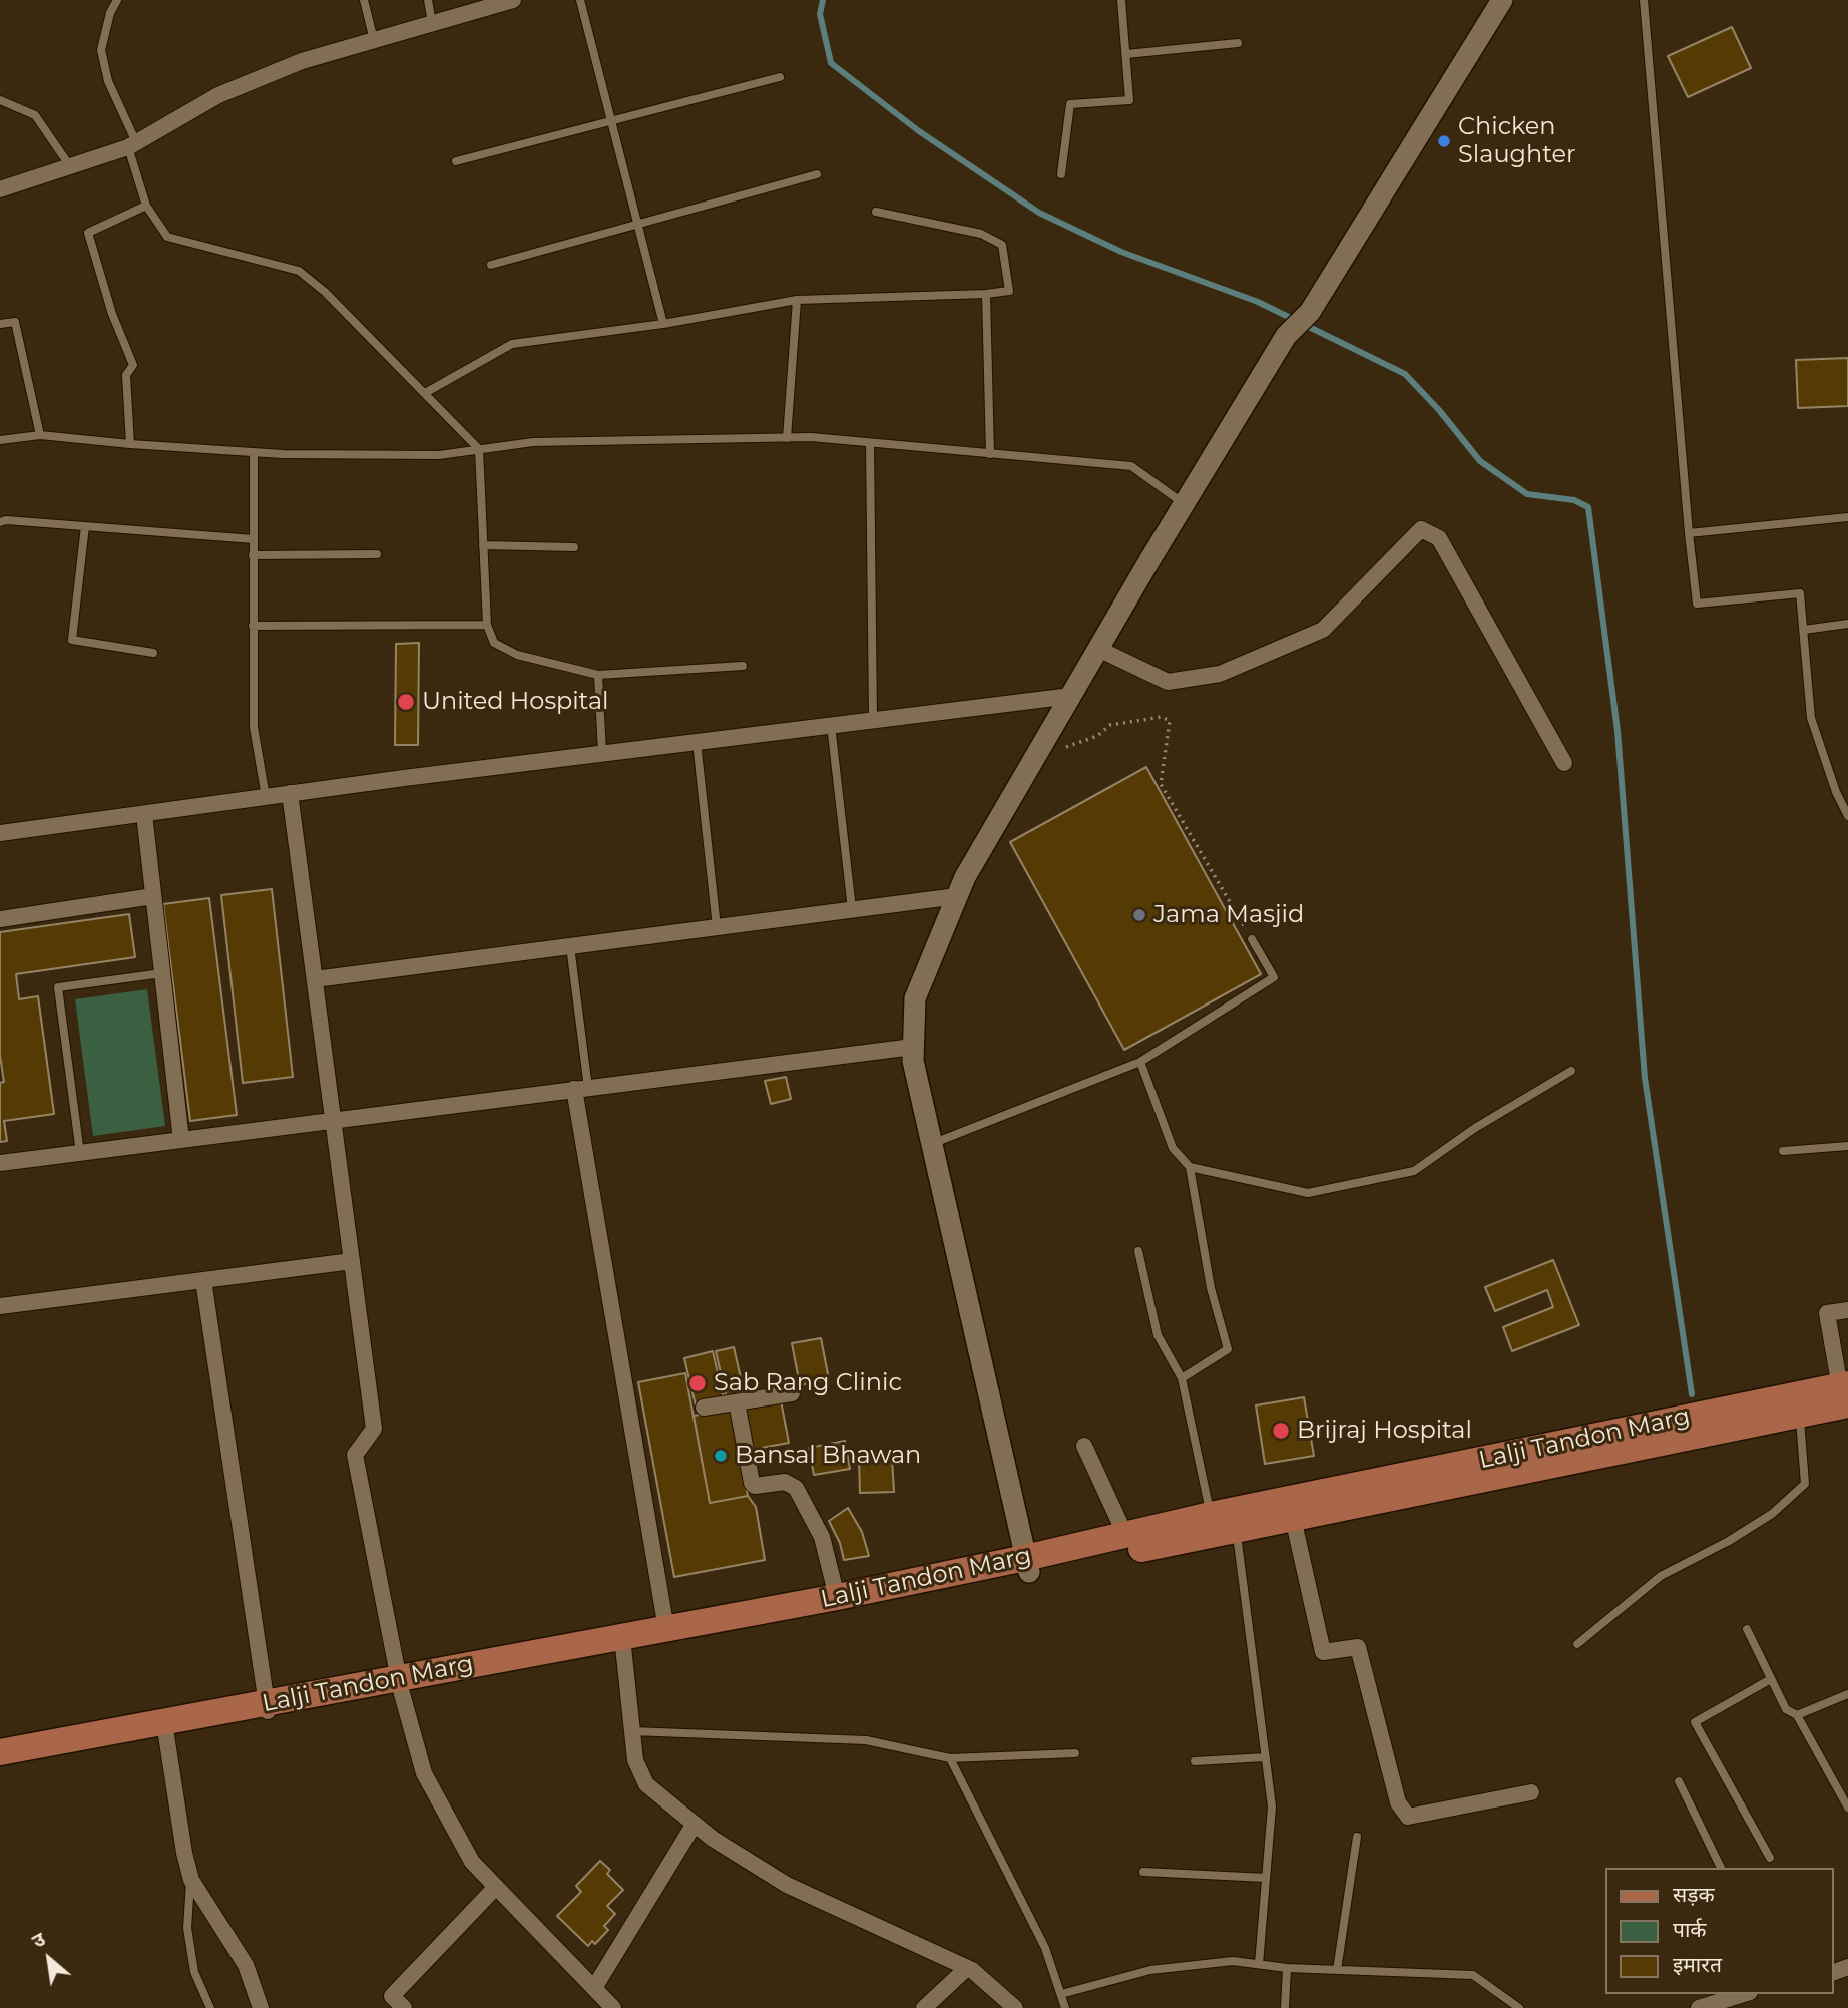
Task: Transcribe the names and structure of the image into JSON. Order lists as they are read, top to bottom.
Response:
{
  "streets": {
    "main road": ["Lalji Tandon Marg"]
  },
  "places": [
    "Chicken Slaughter",
    "United Hospital",
    "Jama Masjid",
    "Sab Rang Clinic",
    "Brijraj Hospital",
    "Bansal Bhawan"
  ],
  "legend": ["सड़क", "पार्क", "इमारत"],
  "north": "top left"
}
